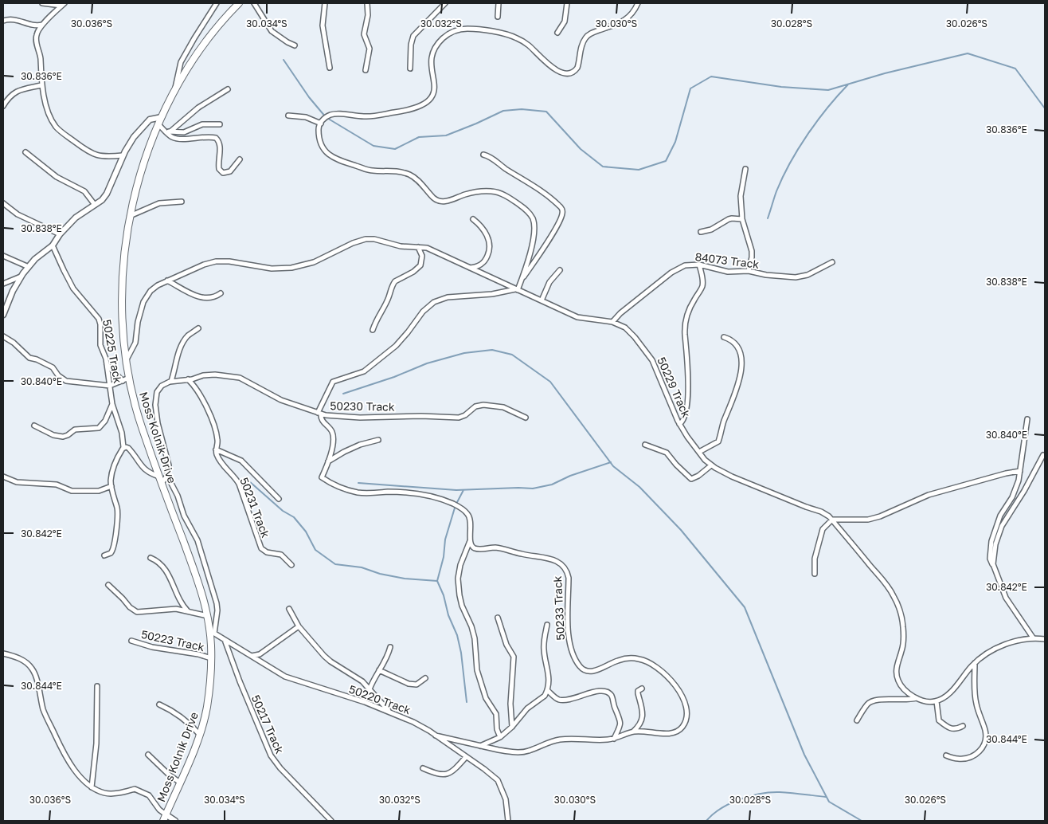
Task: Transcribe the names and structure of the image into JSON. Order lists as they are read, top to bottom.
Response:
{
  "streets": {
    "main road": ["Moss Kolnik Drive"],
    "street": [
      "84073 Track",
      "50225 Track",
      "50229 Track",
      "50230 Track",
      "50231 Track",
      "50233 Track",
      "50223 Track",
      "50220 Track",
      "50217 Track"
    ]
  },
  "crossings": [
    ["84073 Track", "50229 Track"],
    ["50229 Track", "Moss Kolnik Drive"],
    ["50230 Track", "50231 Track"],
    ["Moss Kolnik Drive", "50223 Track"],
    ["Moss Kolnik Drive", "50220 Track"],
    ["50233 Track", "50220 Track"],
    ["50220 Track", "50217 Track"]
  ],
  "coordinates": [
    "30.036°S",
    "30.034°S",
    "30.032°S",
    "30.030°S",
    "30.028°S",
    "30.026°S",
    "30.836°E",
    "30.838°E",
    "30.840°E",
    "30.842°E",
    "30.844°E"
  ]
}
